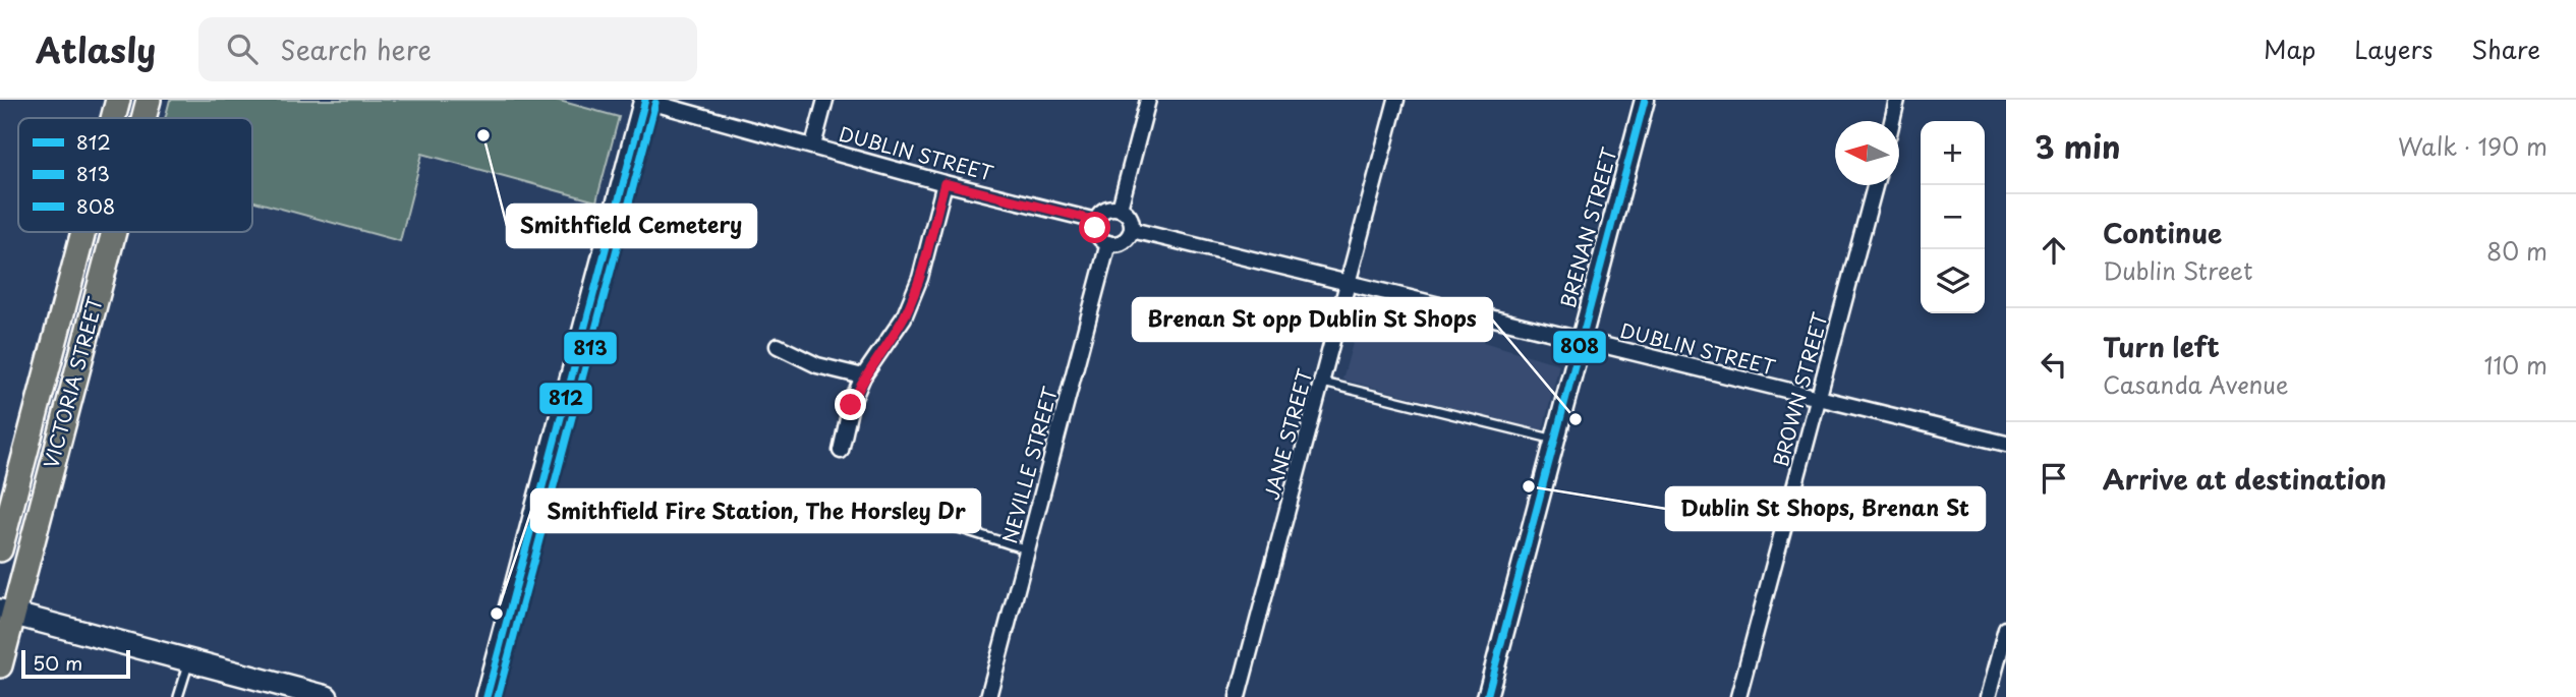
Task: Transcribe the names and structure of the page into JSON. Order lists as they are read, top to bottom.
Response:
{
  "streets": {
    "main road": ["VICTORIA STREET"],
    "street": [
      "DUBLIN STREET",
      "BRENAN STREET",
      "BROWN STREET",
      "JANE STREET",
      "NEVILLE STREET"
    ]
  },
  "crossings": [
    ["DUBLIN STREET", "BRENAN STREET"],
    ["DUBLIN STREET", "BROWN STREET"],
    ["DUBLIN STREET", "JANE STREET"],
    ["DUBLIN STREET", "NEVILLE STREET"]
  ],
  "places": [
    "Smithfield Cemetery",
    "Brenan St opp Dublin St Shops",
    "Dublin St Shops, Brenan St",
    "Smithfield Fire Station, The Horsley Dr"
  ],
  "lines": ["transit line 812", "transit line 808", "transit line 813"],
  "legend": ["812", "813", "808"],
  "scale_bar": "50 m",
  "north": "left",
  "page": {
    "header": "Atlasly",
    "search": "Search here",
    "nav": ["Map", "Layers", "Share"],
    "heading": ["3 min", "Walk · 190 m"],
    "map_buttons": ["+", "−"],
    "list": [
      ["Continue", "Dublin Street", "80 m"],
      ["Turn left", "Casanda Avenue", "110 m"],
      "Arrive at destination"
    ],
    "scale": "50 m"
  }
}
